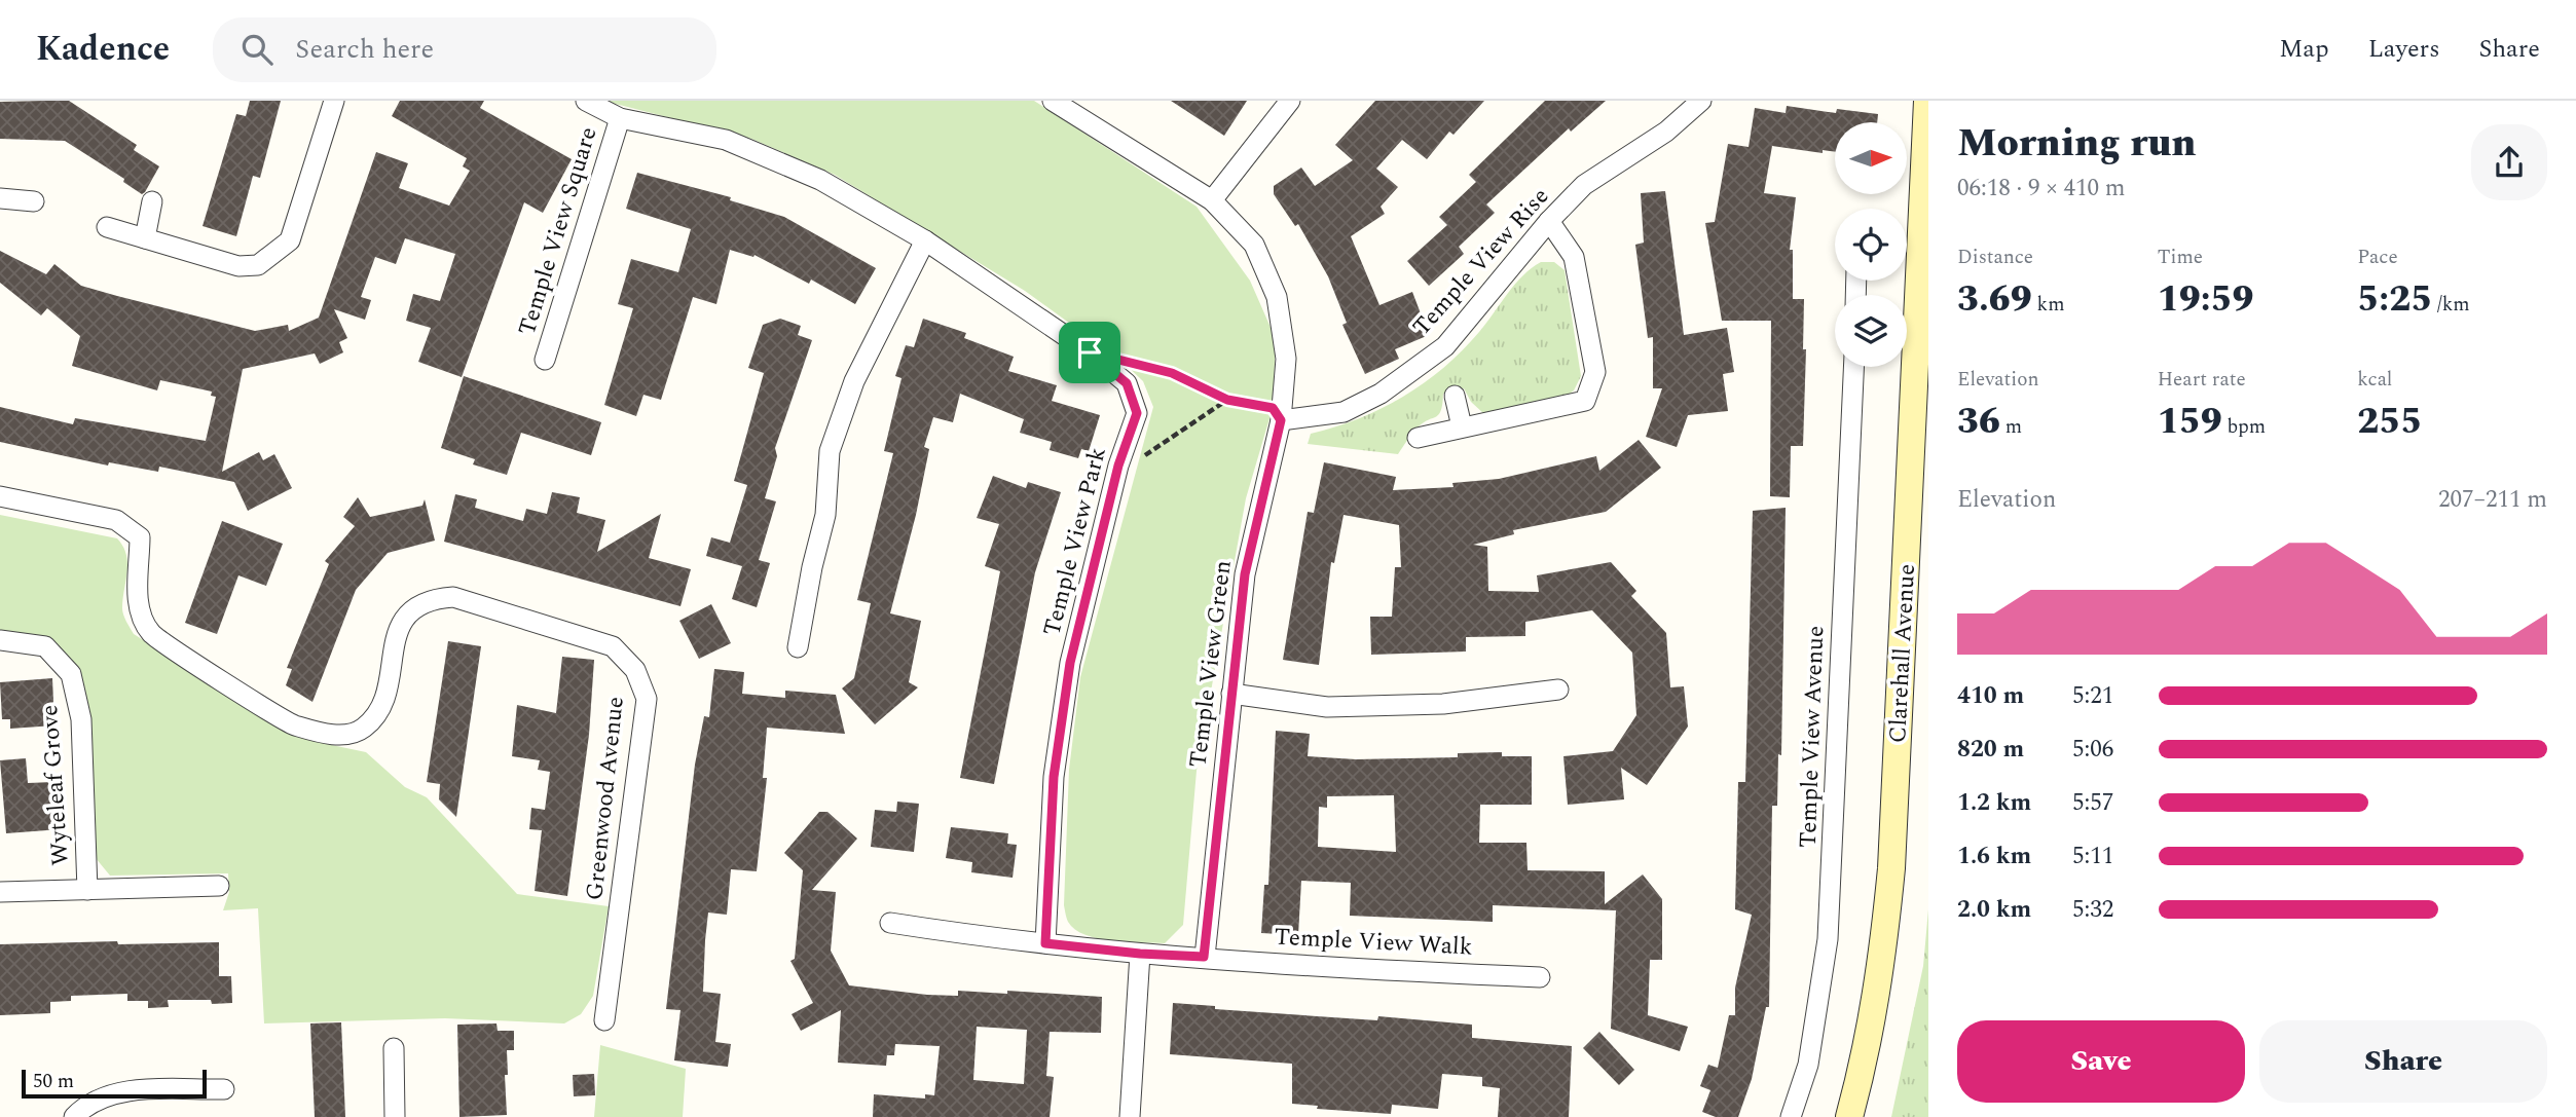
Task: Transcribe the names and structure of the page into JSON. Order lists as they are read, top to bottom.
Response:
{
  "streets": {
    "main road": ["Clarehall Avenue"],
    "street": [
      "Temple View Square",
      "Temple View Rise",
      "Temple View Park",
      "Temple View Green",
      "Temple View Avenue",
      "Wyteleaf Grove",
      "Greenwood Avenue",
      "Temple View Walk"
    ]
  },
  "crossings": [
    ["Temple View Square", "Temple View Park"],
    ["Temple View Rise", "Temple View Green"],
    ["Temple View Park", "Temple View Walk"],
    ["Temple View Green", "Temple View Walk"]
  ],
  "scale_bar": "50 m",
  "north": "right",
  "page": {
    "header": "Kadence",
    "search": "Search here",
    "nav": ["Map", "Layers", "Share"],
    "heading": ["Morning run", "06:18 · 9 × 410 m"],
    "stats": [
      ["Distance", "3.69 km"],
      ["Time", "19:59"],
      ["Pace", "5:25 /km"],
      ["Elevation", "36 m"],
      ["Heart rate", "159 bpm"],
      ["kcal", "255"]
    ],
    "chart": ["Elevation", "207–211 m"],
    "list": [
      {
        "name": "410 m",
        "note": "5:21"
      },
      {
        "name": "820 m",
        "note": "5:06"
      },
      {
        "name": "1.2 km",
        "note": "5:57"
      },
      {
        "name": "1.6 km",
        "note": "5:11"
      },
      {
        "name": "2.0 km",
        "note": "5:32"
      }
    ],
    "buttons": ["Save", "Share"],
    "scale": "50 m"
  }
}
